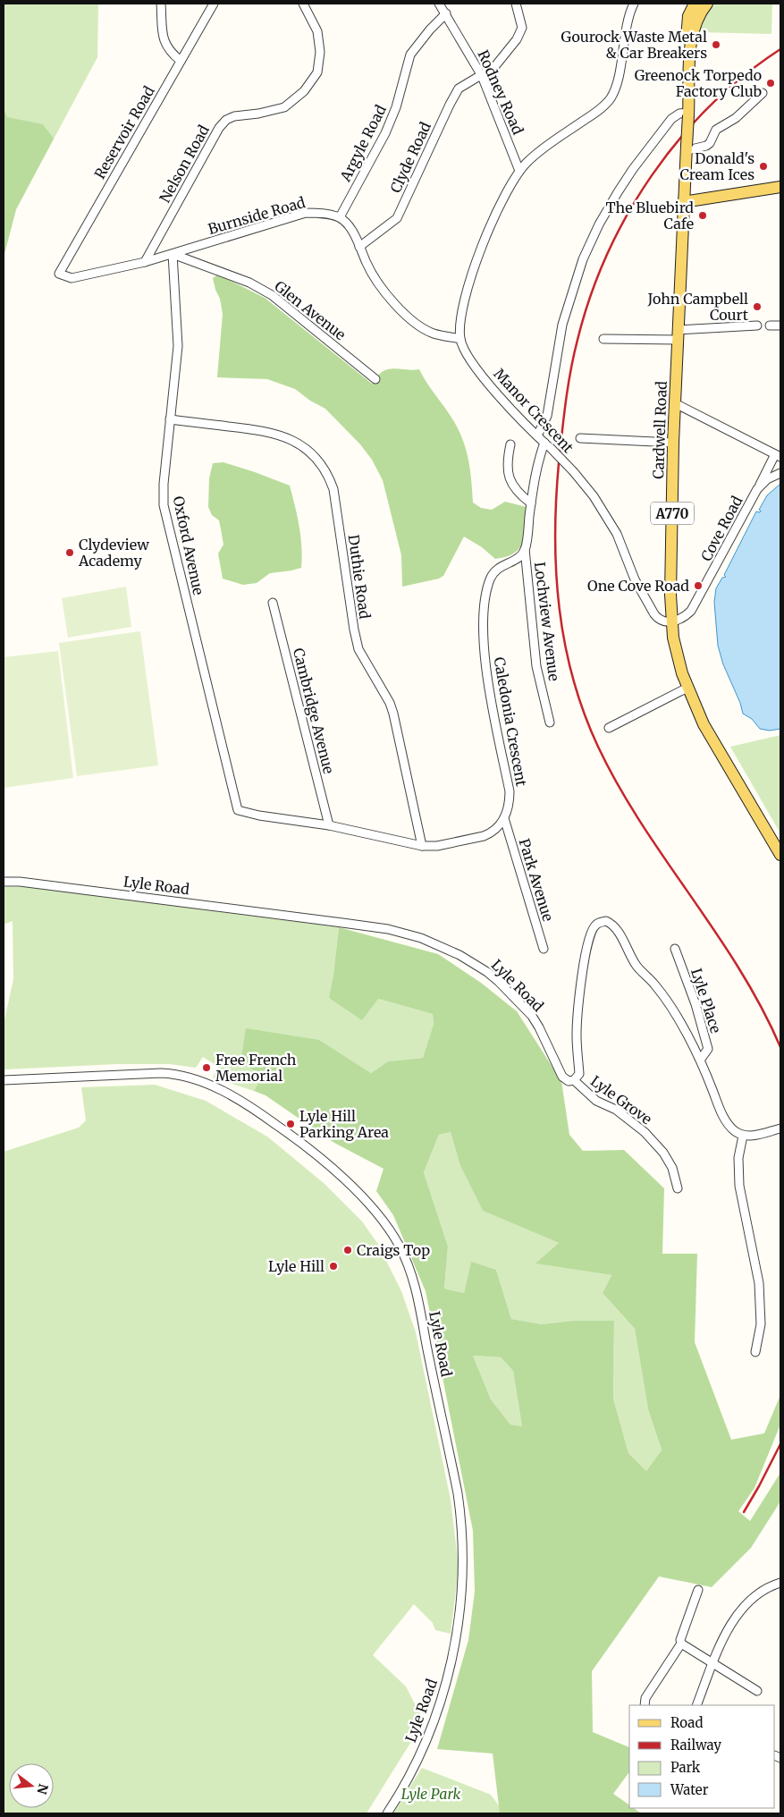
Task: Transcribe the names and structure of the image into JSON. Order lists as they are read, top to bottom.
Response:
{
  "streets": {
    "main road": ["Cardwell Road", "A770"],
    "street": [
      "Rodney Road",
      "Reservoir Road",
      "Argyle Road",
      "Clyde Road",
      "Nelson Road",
      "Burnside Road",
      "Glen Avenue",
      "Manor Crescent",
      "Cove Road",
      "Oxford Avenue",
      "Duthie Road",
      "Lochview Avenue",
      "Cambridge Avenue",
      "Caledonia Crescent",
      "Park Avenue",
      "Lyle Road",
      "Lyle Place",
      "Lyle Grove"
    ]
  },
  "crossings": [
    ["Rodney Road", "Argyle Road"],
    ["Rodney Road", "Clyde Road"],
    ["Rodney Road", "Manor Crescent"],
    ["Reservoir Road", "Burnside Road"],
    ["Argyle Road", "Burnside Road"],
    ["Nelson Road", "Burnside Road"],
    ["Burnside Road", "Glen Avenue"],
    ["Burnside Road", "Oxford Avenue"],
    ["Glen Avenue", "Oxford Avenue"],
    ["Manor Crescent", "Cardwell Road"],
    ["Manor Crescent", "Cove Road"],
    ["Cardwell Road", "Cove Road"],
    ["Oxford Avenue", "Duthie Road"],
    ["Oxford Avenue", "Cambridge Avenue"],
    ["Lochview Avenue", "Caledonia Crescent"],
    ["Caledonia Crescent", "Park Avenue"],
    ["Lyle Road", "Lyle Grove"]
  ],
  "parks": ["Lyle Park"],
  "places": [
    "Gourock Waste Metal & Car Breakers",
    "Greenock Torpedo Factory Club",
    "Donald's Cream Ices",
    "The Bluebird Cafe",
    "John Campbell Court",
    "Clydeview Academy",
    "One Cove Road",
    "Free French Memorial",
    "Lyle Hill Parking Area",
    "Craigs Top",
    "Lyle Hill"
  ],
  "legend": [
    "Road",
    "Railway",
    "Park",
    "Water"
  ],
  "north": "right"
}
